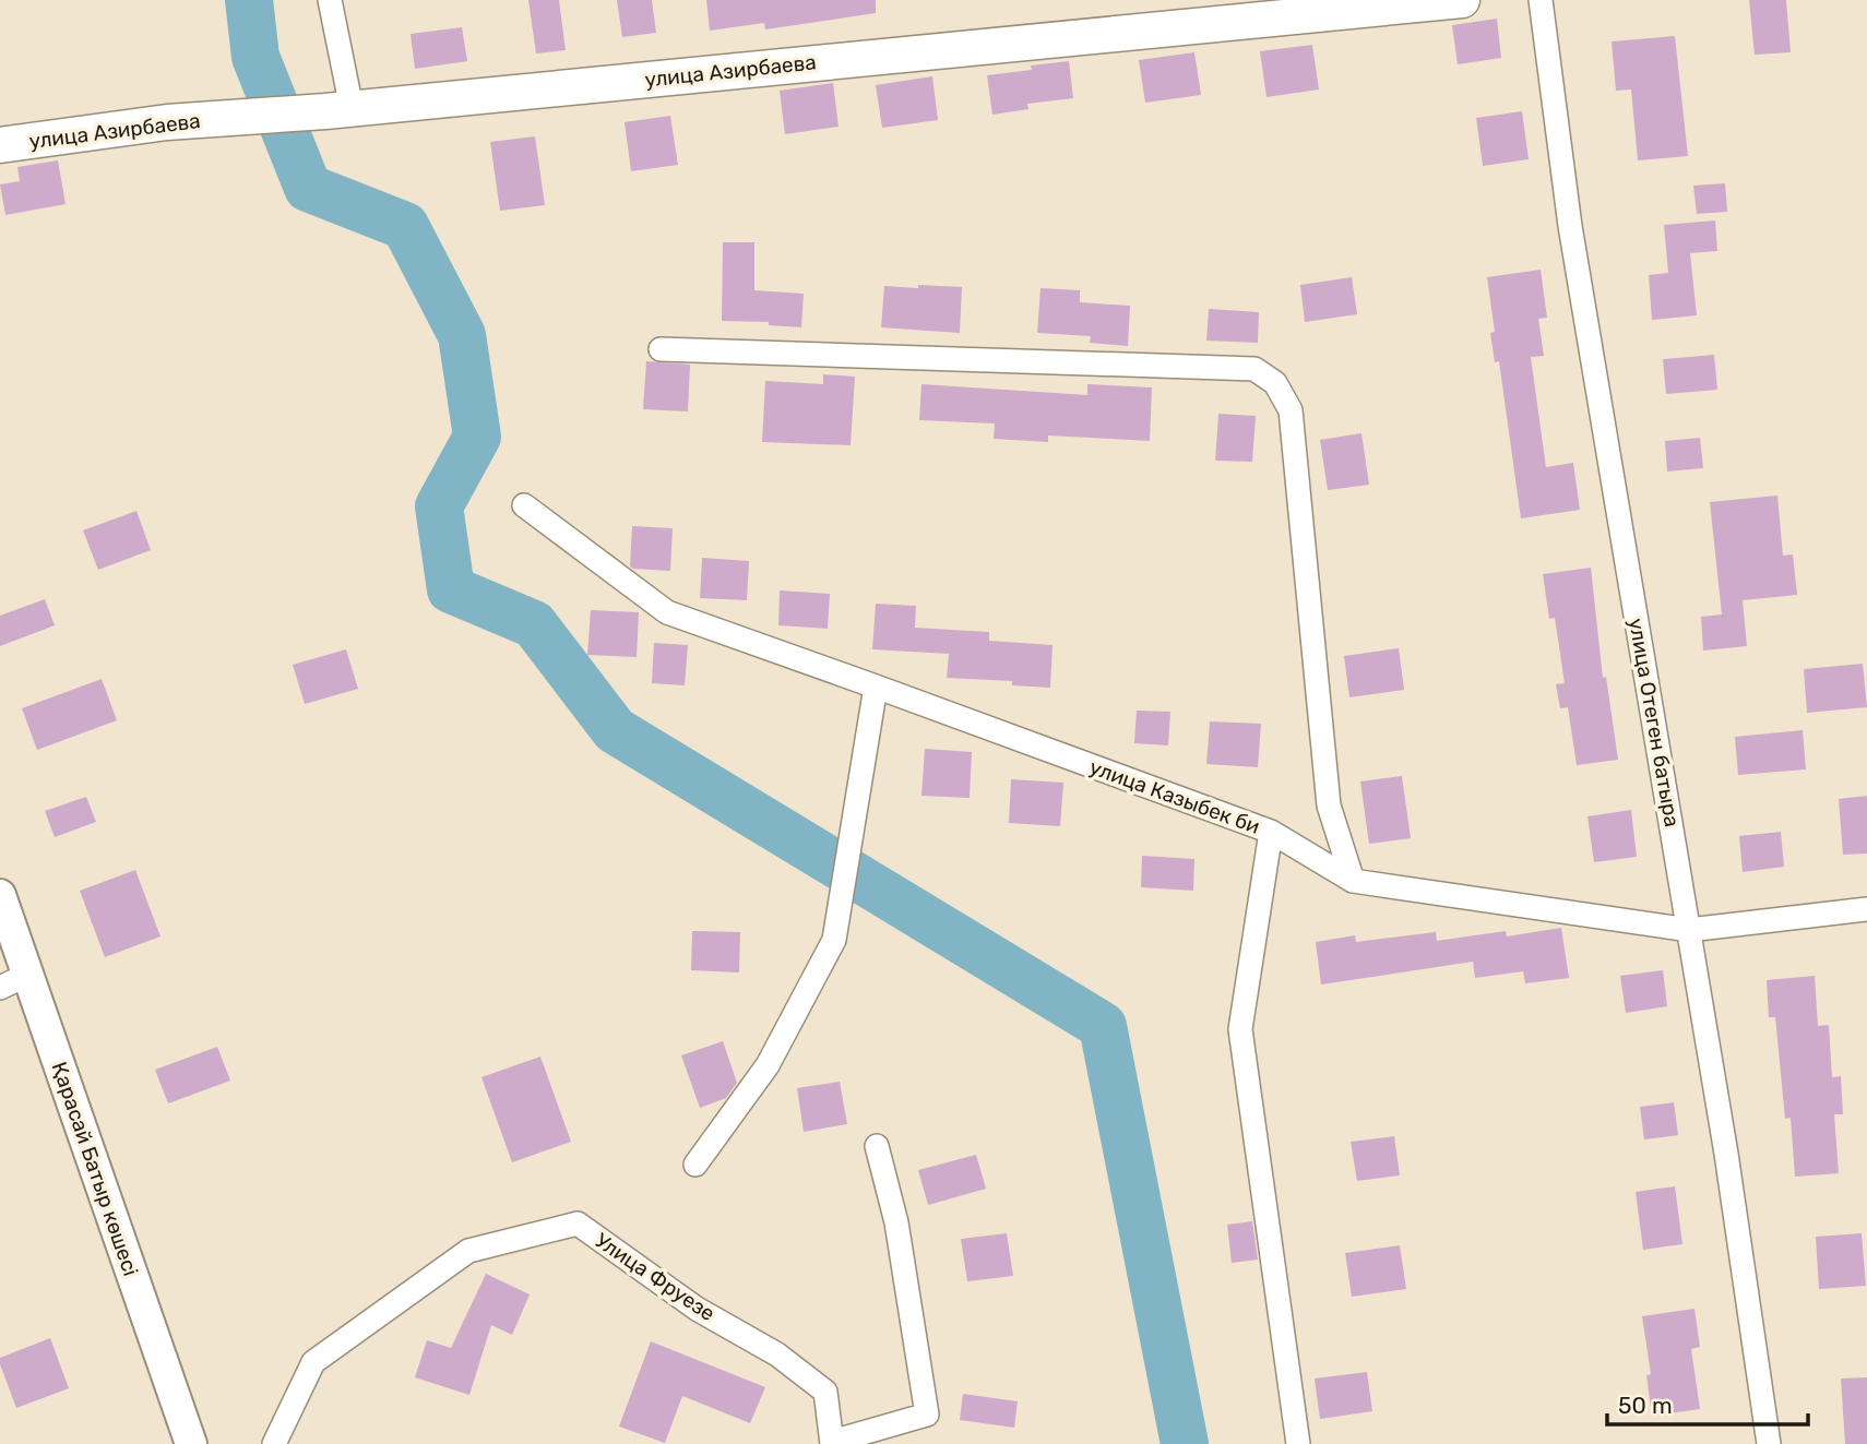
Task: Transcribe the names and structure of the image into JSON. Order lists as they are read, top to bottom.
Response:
{
  "streets": {
    "main road": ["улица Азирбаева", "Қарасай Батыр көшесі"],
    "street": ["улица Отеген батыра", "улица Казыбек би", "Улица Фруезе"]
  },
  "crossings": [
    ["улица Отеген батыра", "улица Казыбек би"]
  ],
  "scale_bar": "50 m"
}
